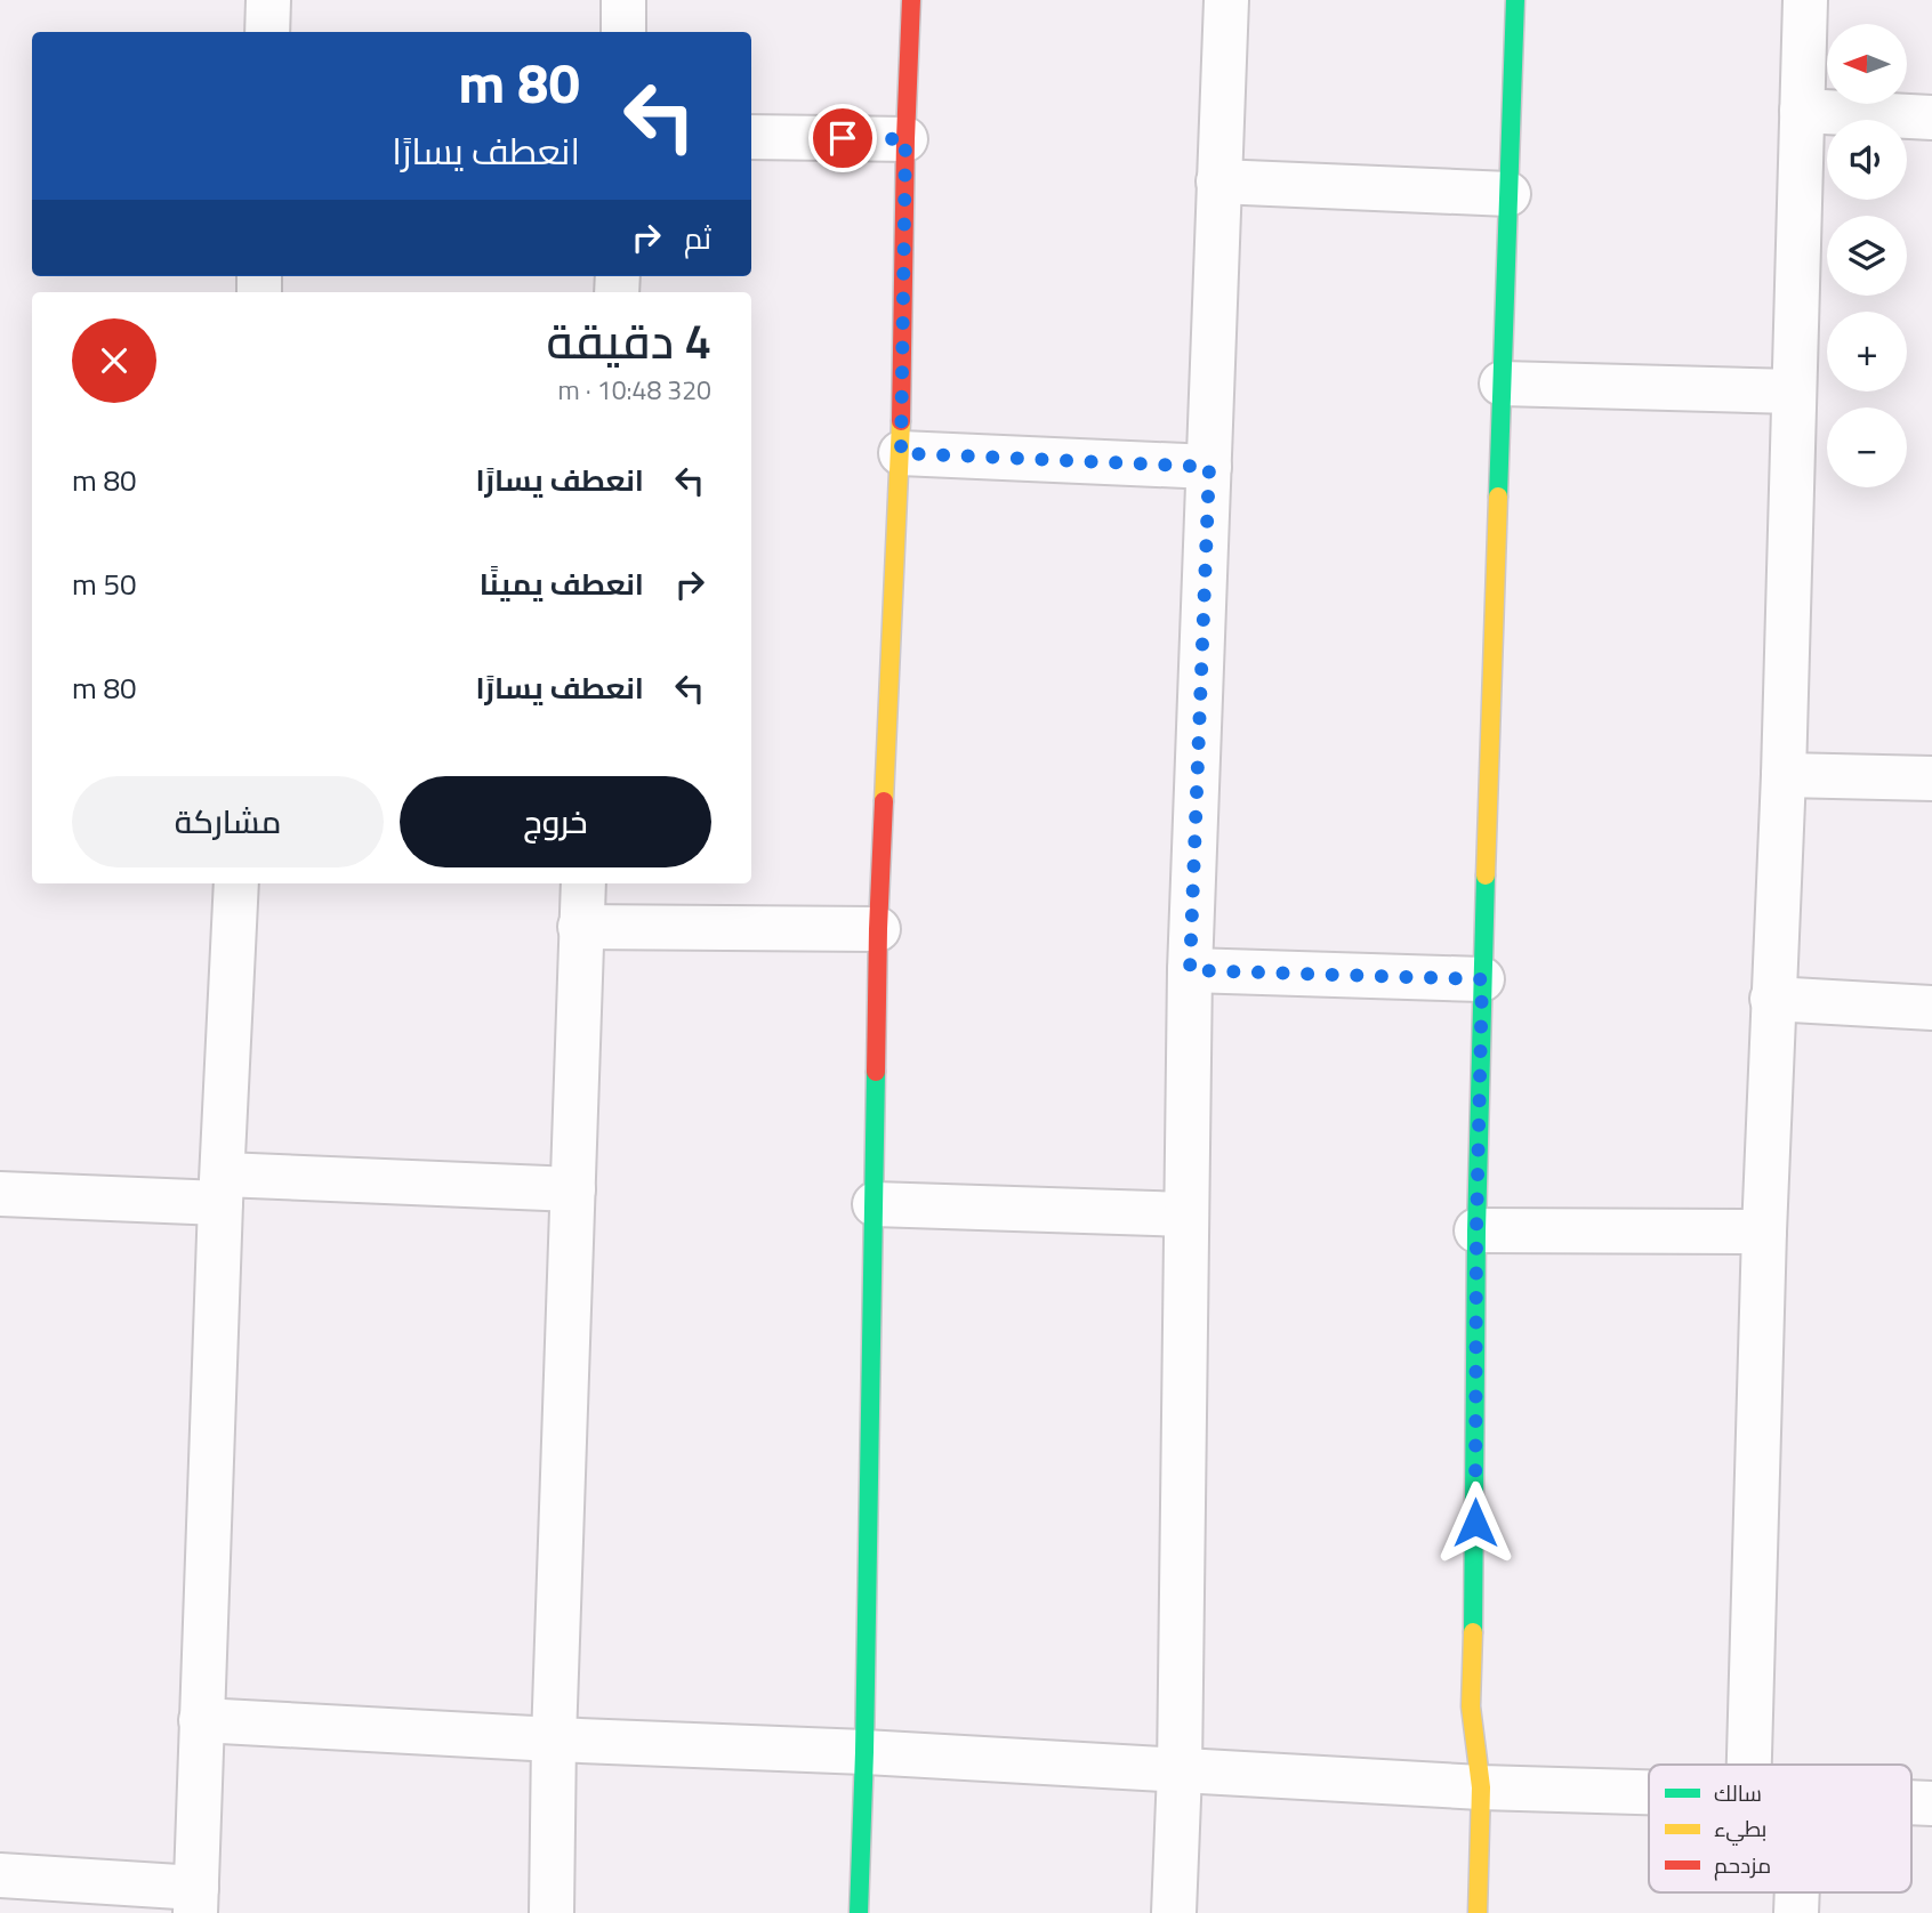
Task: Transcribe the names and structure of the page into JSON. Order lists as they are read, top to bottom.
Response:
{
  "legend": ["سالك", "بطيء", "مزدحم"],
  "north": "left",
  "page": {
    "map_buttons": ["+", "−"],
    "turn": ["80 m", "انعطف يسارًا"],
    "then": "ثم",
    "heading": ["4 دقيقة", "320 m · 10:48"],
    "list": [
      {
        "name": "انعطف يسارًا",
        "value": "80 m"
      },
      {
        "name": "انعطف يمينًا",
        "value": "50 m"
      },
      {
        "name": "انعطف يسارًا",
        "value": "80 m"
      }
    ],
    "buttons": ["خروج", "مشاركة"]
  }
}
